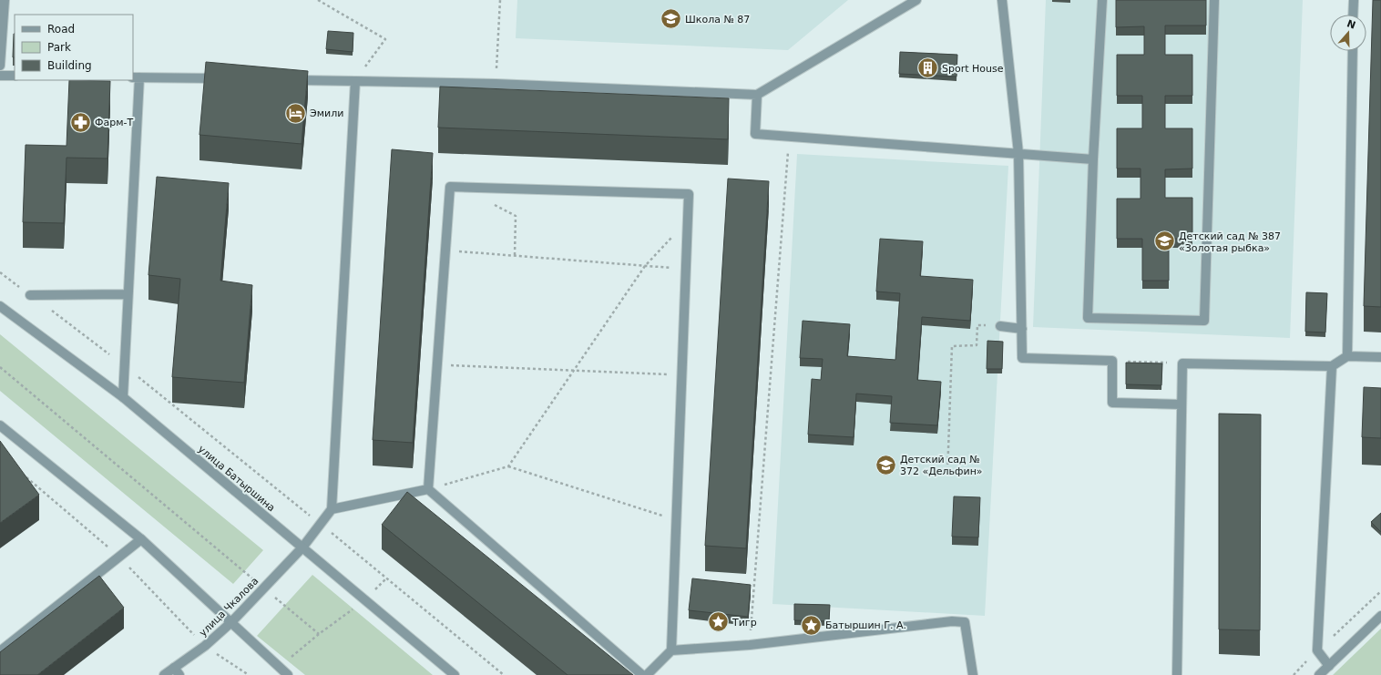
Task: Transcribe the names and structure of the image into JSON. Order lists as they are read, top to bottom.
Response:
{
  "streets": {
    "street": ["улица Батыршина", "улица Чкалова"]
  },
  "crossings": [
    ["улица Батыршина", "улица Чкалова"]
  ],
  "places": {
    "school or university": ["Школа № 87", "Детский сад № 387 «Золотая рыбка»", "Детский сад № 372 «Дельфин»"],
    "building": ["Sport House"],
    "hotel": ["Эмили"],
    "pharmacy": ["Фарм-Т"],
    "place": ["Тигр", "Батыршин Г. А."]
  },
  "legend": ["Road", "Park", "Building"],
  "north": "top"
}
